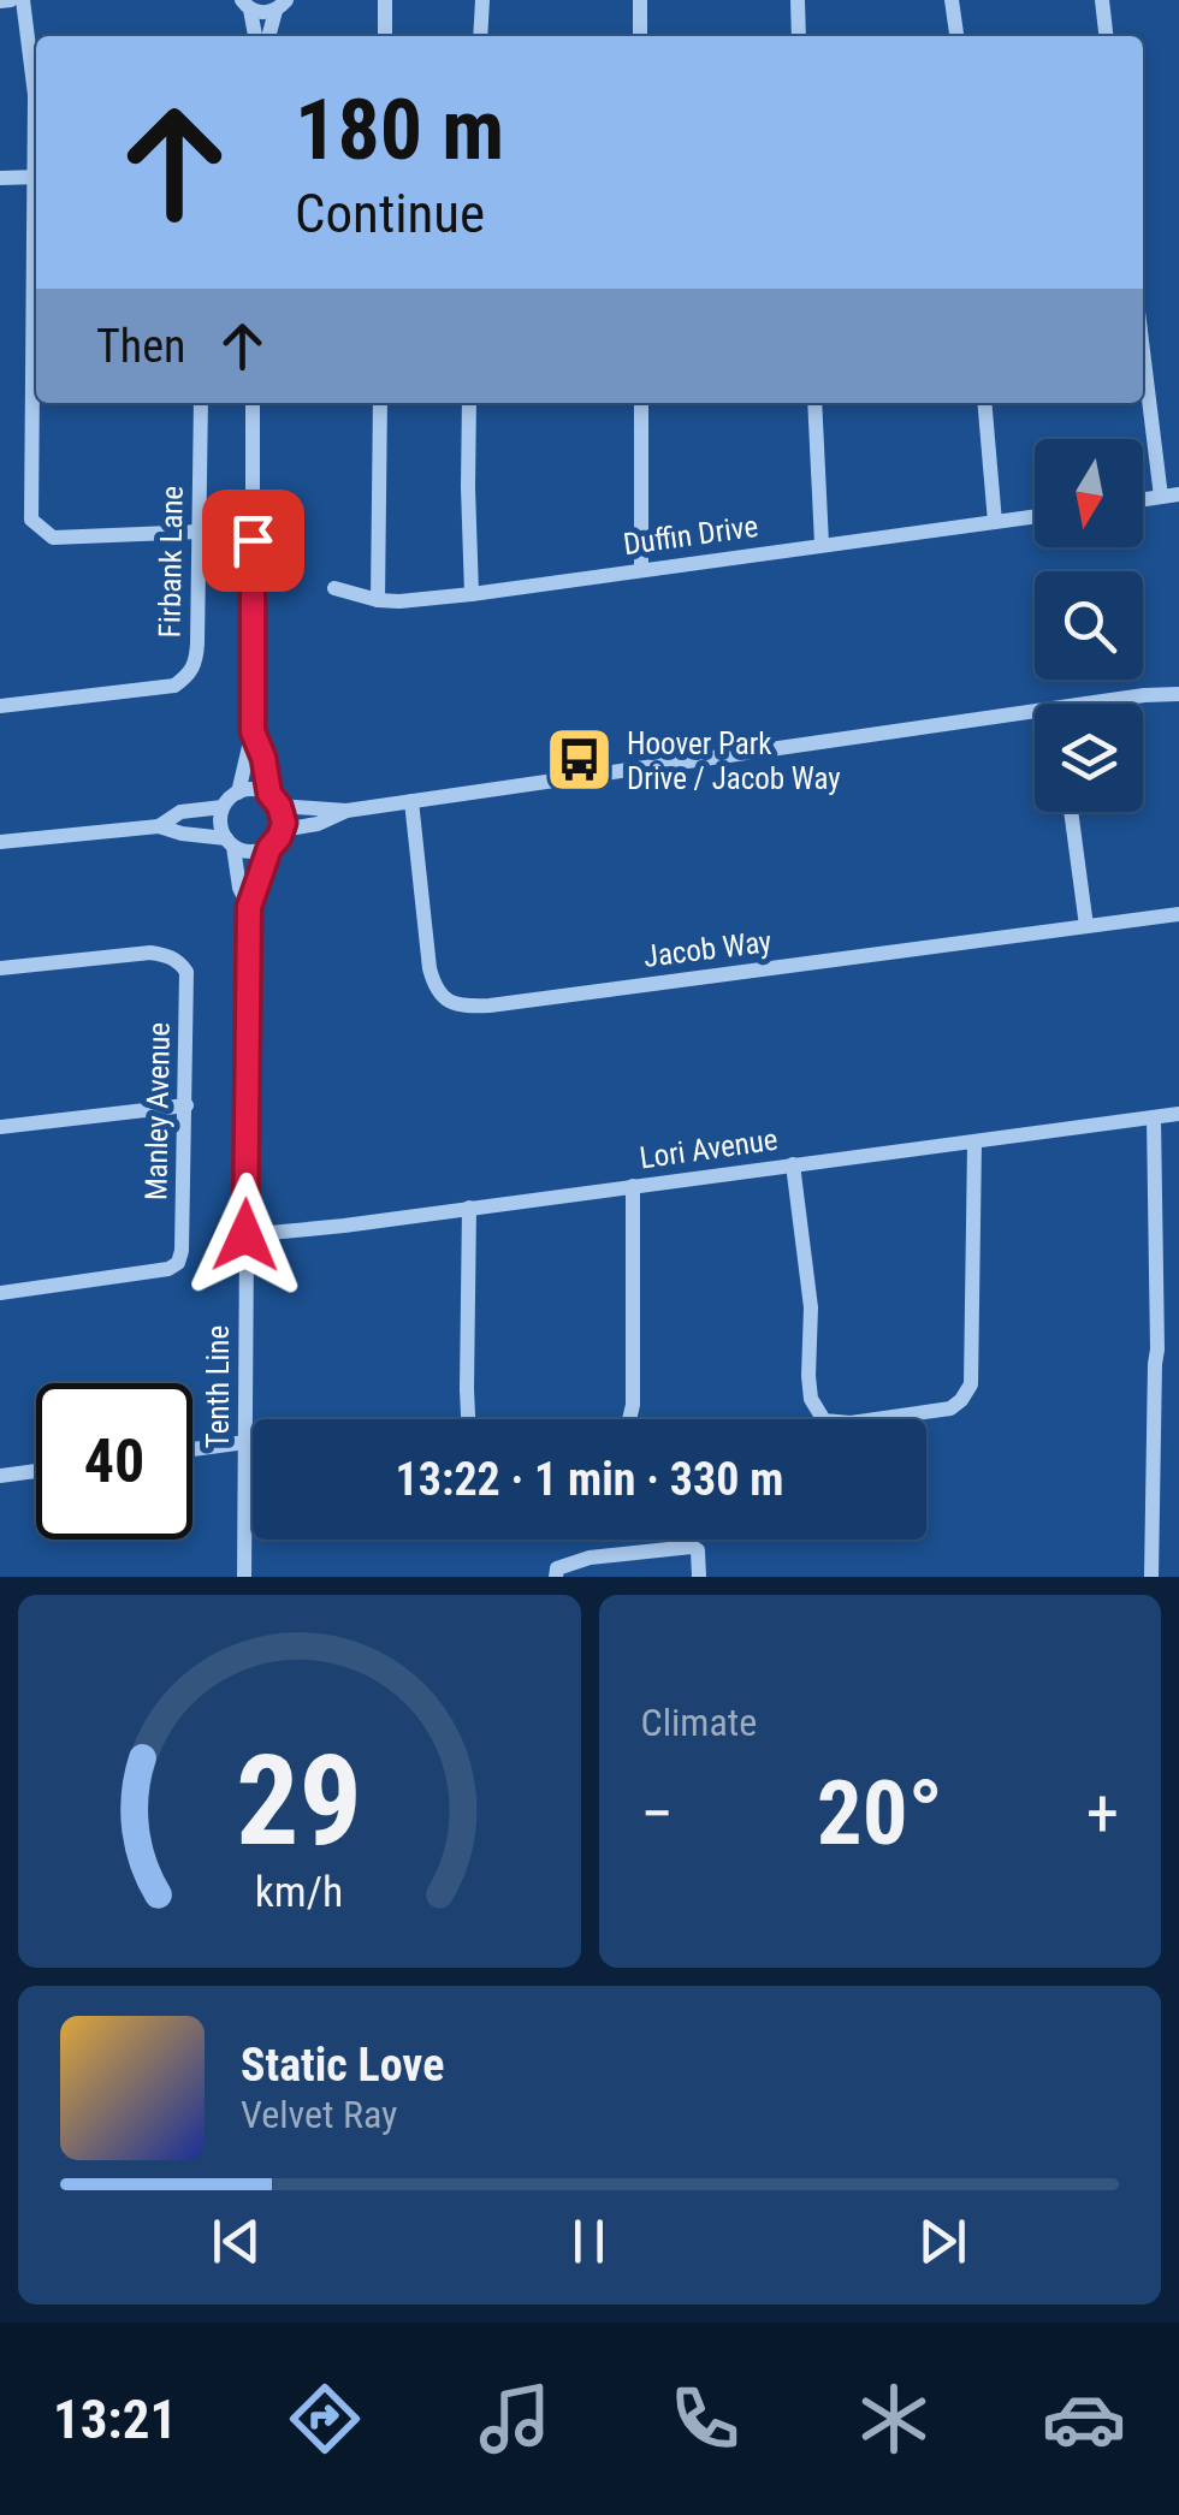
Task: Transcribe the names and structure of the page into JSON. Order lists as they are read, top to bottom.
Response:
{
  "streets": {
    "street": [
      "Duffin Drive",
      "Firbank Lane",
      "Jacob Way",
      "Manley Avenue",
      "Lori Avenue",
      "Tenth Line"
    ]
  },
  "crossings": [
    ["Lori Avenue", "Tenth Line"]
  ],
  "places": {
    "bus stop": ["Hoover Park Drive / Jacob Way"]
  },
  "north": "bottom",
  "page": {
    "turn": ["180 m", "Continue"],
    "then": "Then",
    "limit": "40",
    "trip": "13:22 · 1 min · 330 m",
    "tile": "Climate",
    "heat": ["−", "20°", "+"],
    "song": ["Static Love", "Velvet Ray"],
    "tabs": "13:21",
    "gauge": ["29", "km/h"]
  }
}
